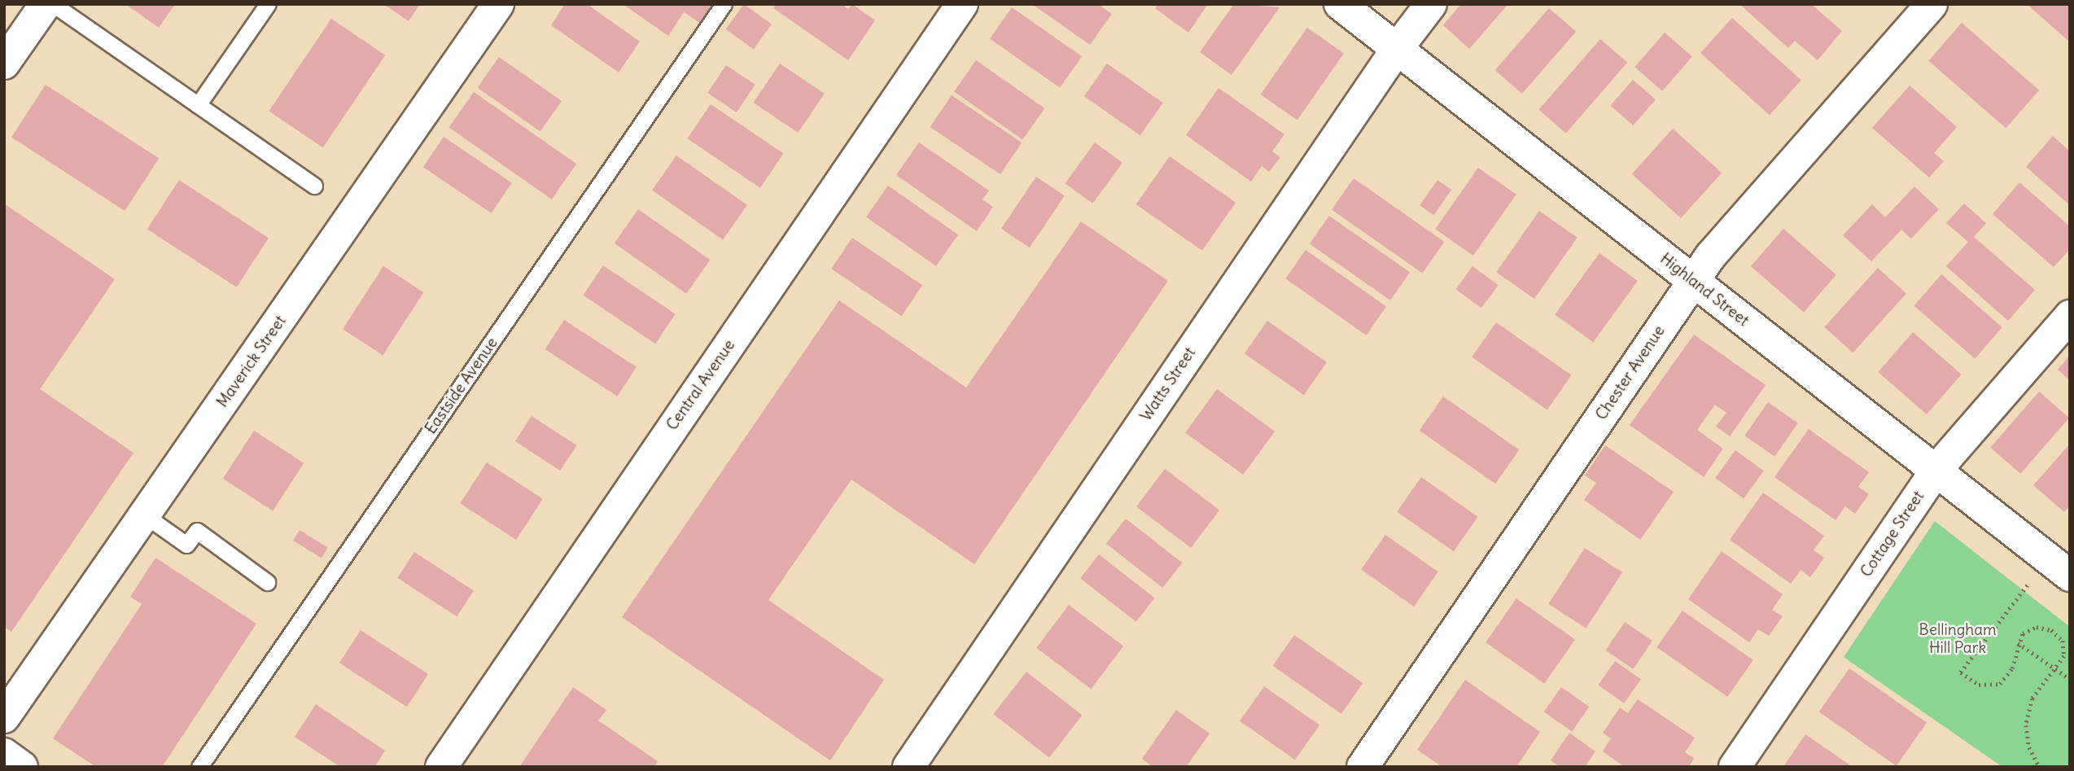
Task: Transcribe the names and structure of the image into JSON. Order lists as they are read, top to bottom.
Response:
{
  "streets": {
    "street": [
      "Highland Street",
      "Maverick Street",
      "Chester Avenue",
      "Watts Street",
      "Central Avenue",
      "Cottage Street"
    ],
    "lane": ["Eastside Avenue"]
  },
  "crossings": [
    ["Highland Street", "Chester Avenue"],
    ["Highland Street", "Watts Street"],
    ["Highland Street", "Cottage Street"]
  ],
  "parks": ["Bellingham Hill Park"]
}
